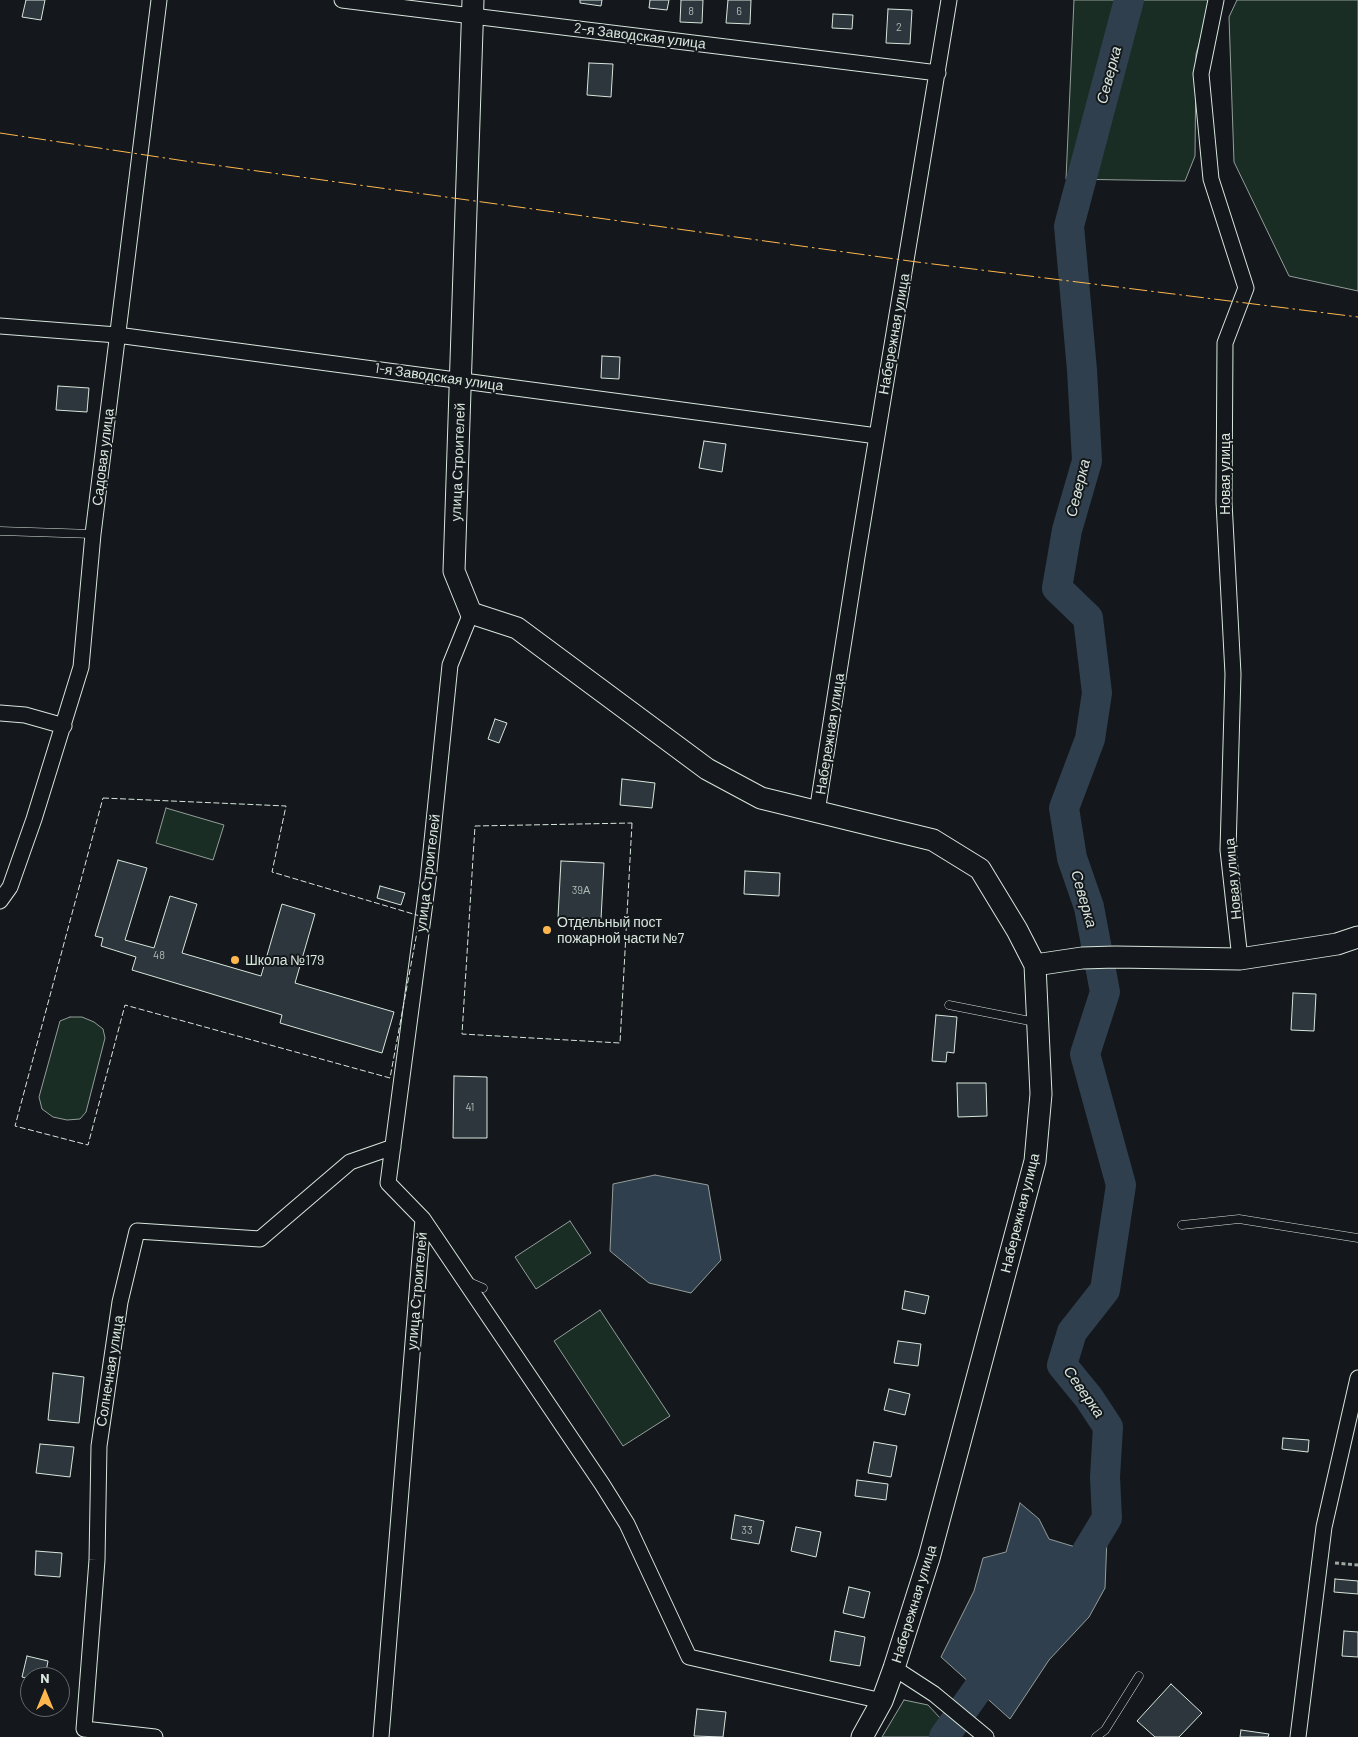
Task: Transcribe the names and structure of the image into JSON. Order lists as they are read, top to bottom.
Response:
{
  "streets": {
    "street": [
      "2-я Заводская улица",
      "Набережная улица",
      "1-я Заводская улица",
      "Садовая улица",
      "улица Строителей",
      "Новая улица",
      "Солнечная улица"
    ]
  },
  "crossings": [
    ["2-я Заводская улица", "Набережная улица"],
    ["2-я Заводская улица", "улица Строителей"],
    ["Набережная улица", "1-я Заводская улица"],
    ["1-я Заводская улица", "Садовая улица"],
    ["1-я Заводская улица", "улица Строителей"],
    ["улица Строителей", "Солнечная улица"]
  ],
  "water": ["Северка"],
  "places": ["Отдельный пост пожарной части №7", "Школа №179"],
  "house_numbers": [
    "8",
    "6",
    "2",
    "39А",
    "48",
    "41",
    "33"
  ],
  "north": "top"
}
